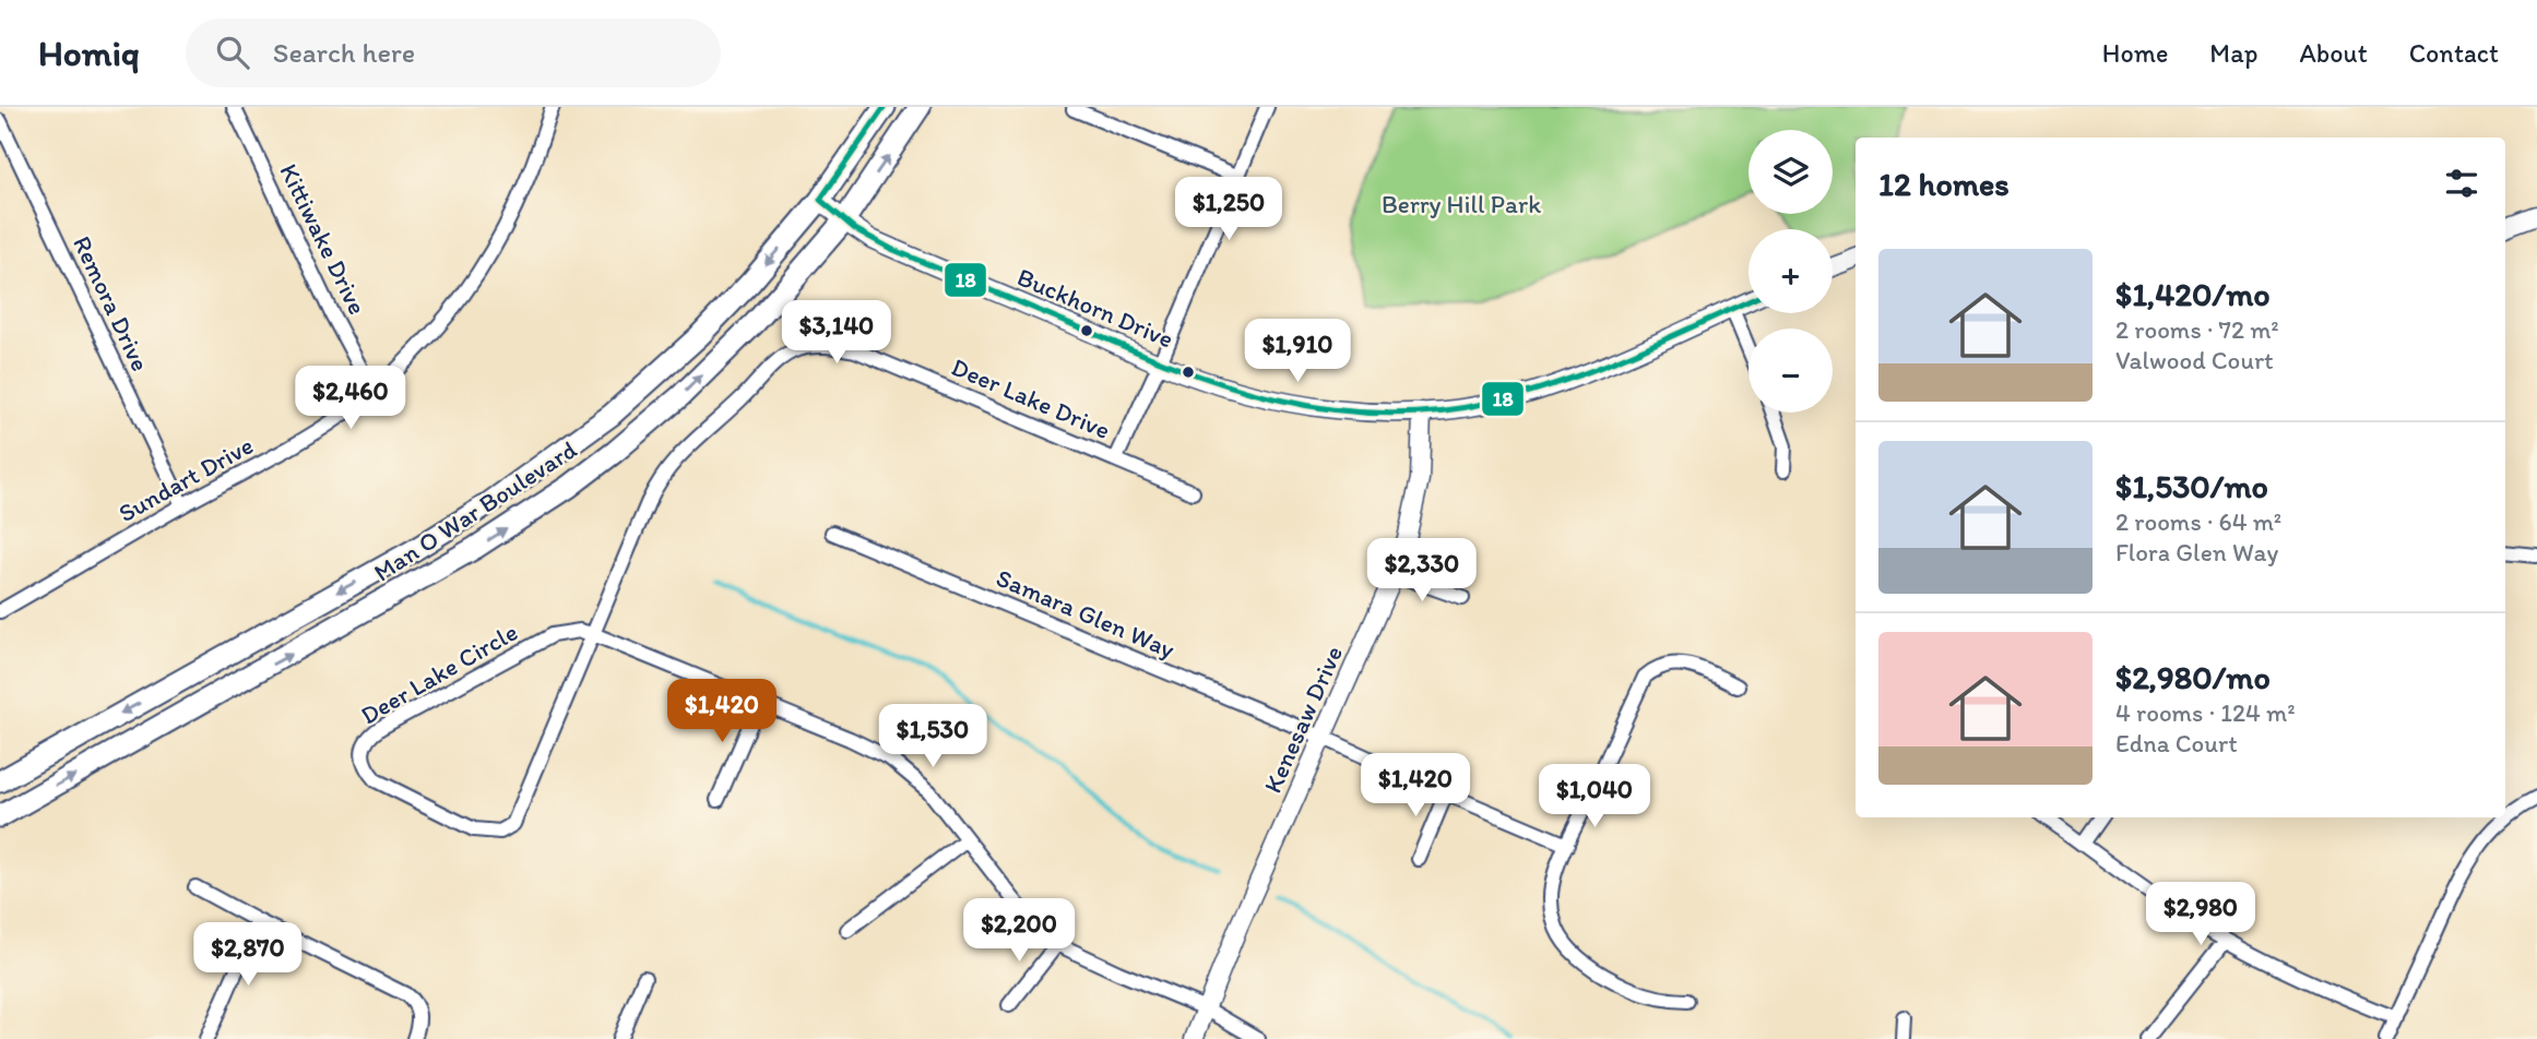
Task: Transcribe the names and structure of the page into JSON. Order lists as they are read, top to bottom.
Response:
{
  "streets": {
    "main road": ["Man O War Boulevard"],
    "street": [
      "Kittiwake Drive",
      "Remora Drive",
      "Buckhorn Drive",
      "Deer Lake Drive",
      "Sundart Drive",
      "Samara Glen Way",
      "Deer Lake Circle",
      "Kenesaw Drive"
    ]
  },
  "crossings": [
    ["Kittiwake Drive", "Sundart Drive"],
    ["Remora Drive", "Sundart Drive"],
    ["Buckhorn Drive", "Man O War Boulevard"],
    ["Buckhorn Drive", "Kenesaw Drive"],
    ["Deer Lake Drive", "Deer Lake Circle"],
    ["Samara Glen Way", "Kenesaw Drive"]
  ],
  "parks": ["Berry Hill Park"],
  "lines": ["transit line 18"],
  "page": {
    "header": "Homiq",
    "search": "Search here",
    "nav": [
      "Home",
      "Map",
      "About",
      "Contact"
    ],
    "map_buttons": ["+", "−"],
    "heading": "12 homes",
    "price": [
      "$1,250",
      "$3,140",
      "$1,910",
      "$2,460",
      "$2,330",
      "$1,420",
      "$1,530",
      "$1,420",
      "$1,040",
      "$2,980",
      "$2,200",
      "$2,870"
    ],
    "list": [
      {
        "name": "$1,420/mo",
        "note": "2 rooms · 72 m² · Valwood Court"
      },
      {
        "name": "$1,530/mo",
        "note": "2 rooms · 64 m² · Flora Glen Way"
      },
      {
        "name": "$2,980/mo",
        "note": "4 rooms · 124 m² · Edna Court"
      }
    ]
  }
}
